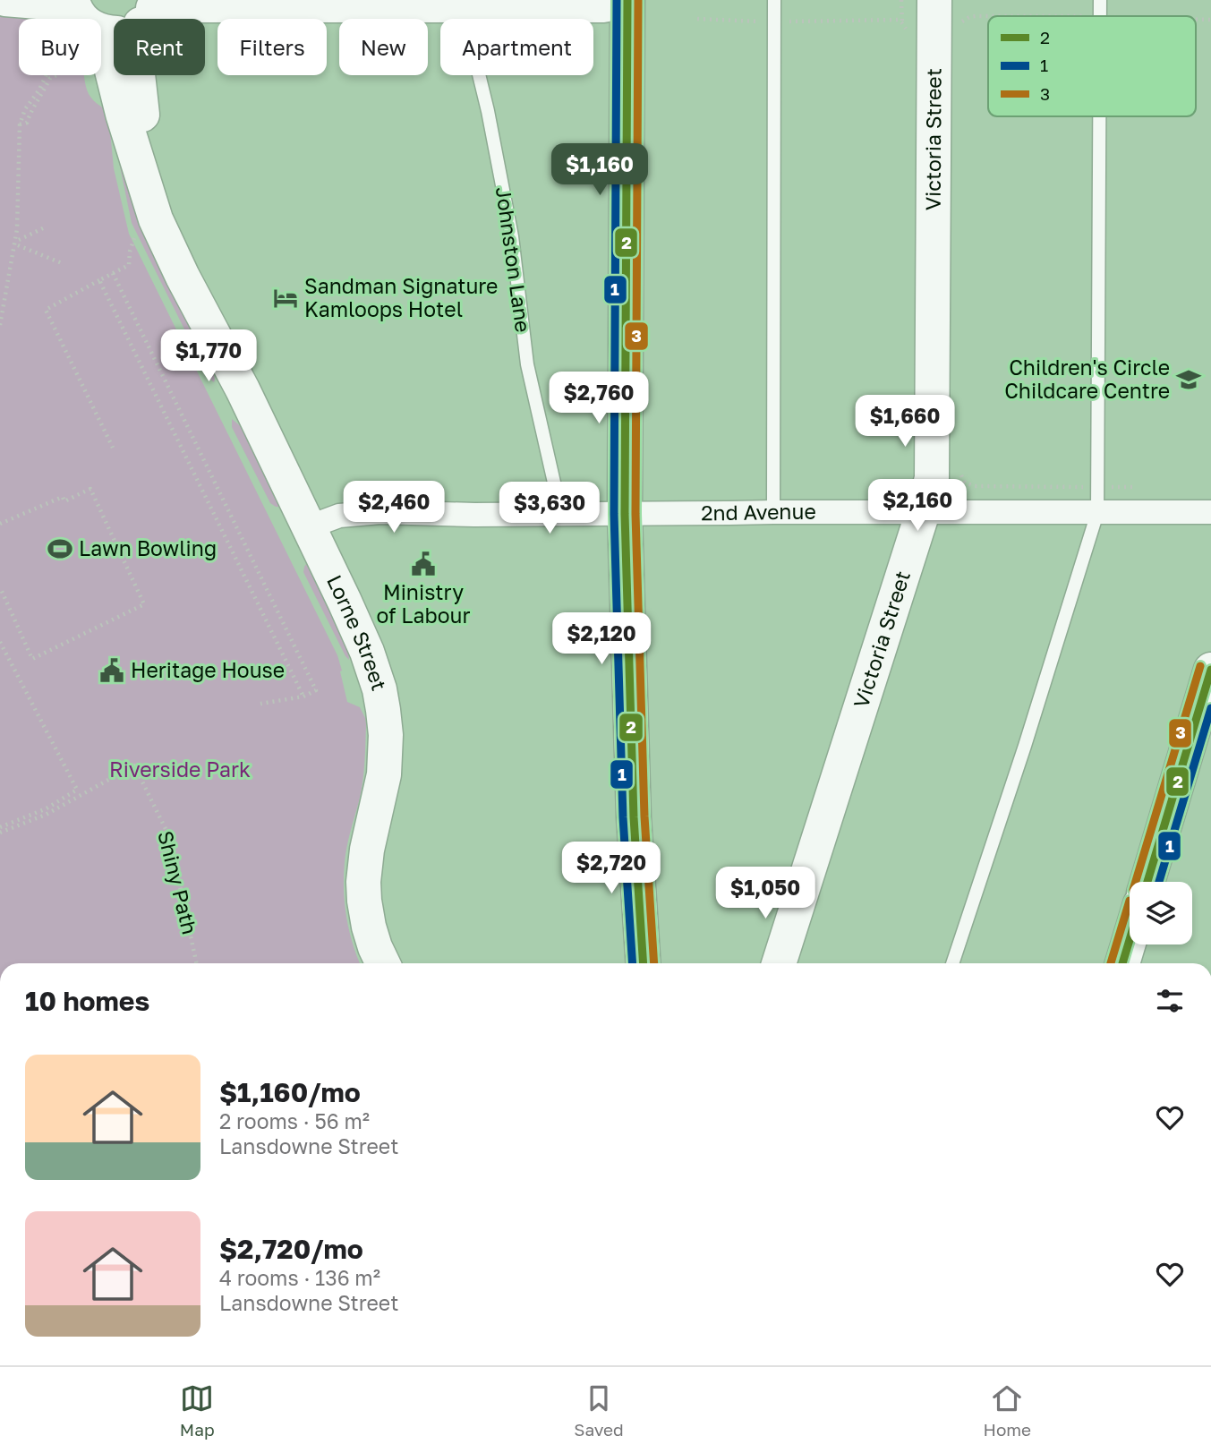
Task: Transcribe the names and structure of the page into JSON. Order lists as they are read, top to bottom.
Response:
{
  "streets": {
    "street": ["Victoria Street", "2nd Avenue", "Lorne Street"],
    "lane": ["Johnston Lane"],
    "path": ["Shiny Path"]
  },
  "crossings": [
    ["Victoria Street", "2nd Avenue"],
    ["Johnston Lane", "2nd Avenue"],
    ["2nd Avenue", "Lorne Street"]
  ],
  "parks": ["Riverside Park"],
  "places": {
    "hotel": ["Sandman Signature Kamloops Hotel"],
    "school or university": ["Children's Circle Childcare Centre"],
    "sports": ["Lawn Bowling"],
    "public building": ["Ministry of Labour", "Heritage House"]
  },
  "lines": ["transit line 2", "transit line 1", "transit line 3"],
  "legend": ["2", "1", "3"],
  "page": {
    "chip": [
      "Buy",
      "Rent",
      "Filters",
      "New",
      "Apartment"
    ],
    "price": [
      "$1,160",
      "$1,770",
      "$2,760",
      "$1,660",
      "$2,160",
      "$2,460",
      "$3,630",
      "$2,120",
      "$2,720",
      "$1,050"
    ],
    "heading": "10 homes",
    "list": [
      {
        "name": "$1,160/mo",
        "note": "2 rooms · 56 m² · Lansdowne Street"
      },
      {
        "name": "$2,720/mo",
        "note": "4 rooms · 136 m² · Lansdowne Street"
      }
    ],
    "tabs": ["Map", "Saved", "Home"]
  }
}
